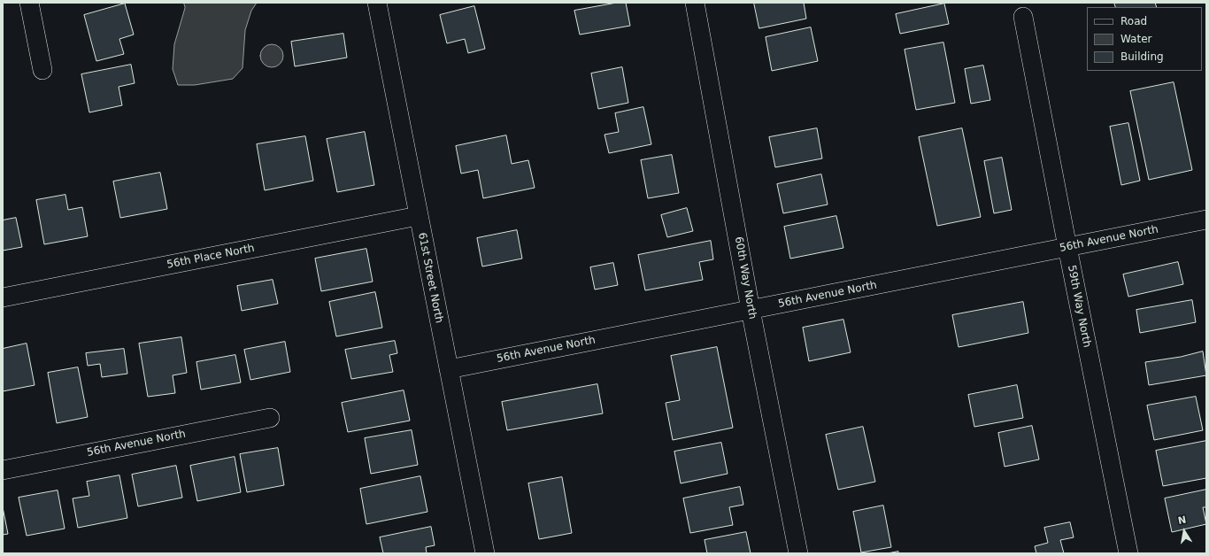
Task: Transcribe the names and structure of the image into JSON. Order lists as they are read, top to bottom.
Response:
{
  "streets": {
    "street": [
      "56th Avenue North",
      "56th Place North",
      "61st Street North",
      "60th Way North",
      "59th Way North"
    ]
  },
  "crossings": [
    ["56th Avenue North", "61st Street North"],
    ["56th Avenue North", "60th Way North"],
    ["56th Avenue North", "59th Way North"],
    ["56th Place North", "61st Street North"]
  ],
  "legend": ["Road", "Water", "Building"],
  "north": "top"
}
